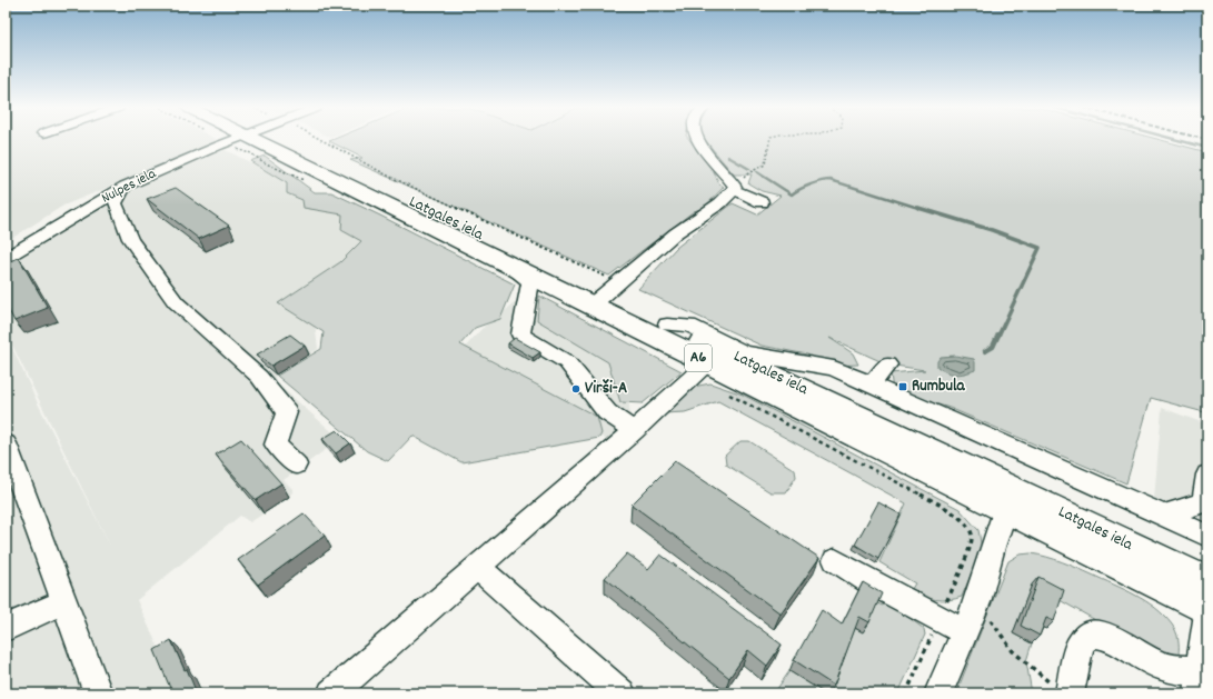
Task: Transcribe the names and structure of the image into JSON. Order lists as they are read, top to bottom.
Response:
{
  "streets": {
    "highway": ["Latgales iela", "A6"],
    "street": ["Nulpes iela"]
  },
  "places": {
    "transit": ["Rumbula"],
    "other": ["Virši-A"]
  }
}
